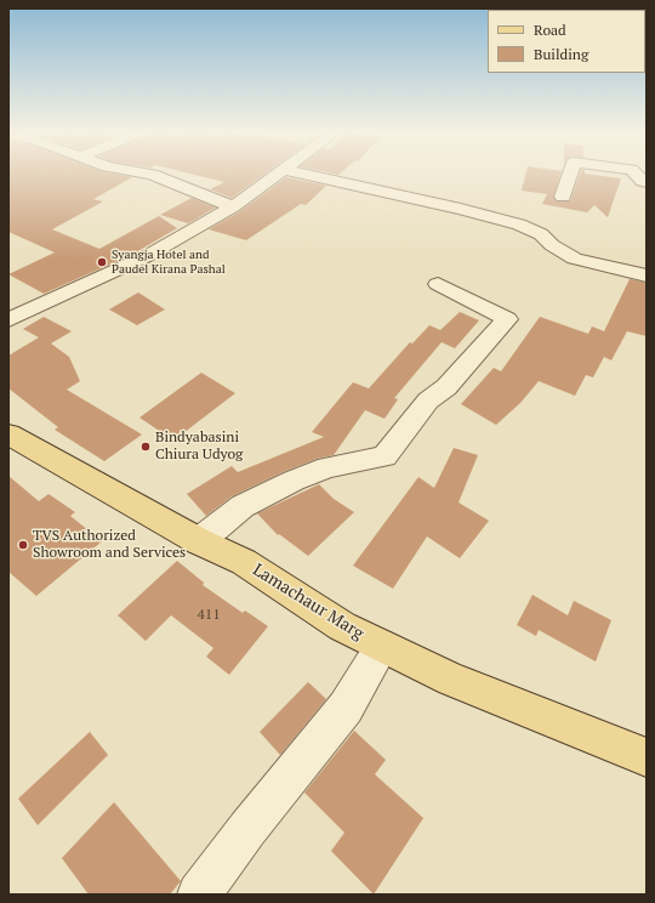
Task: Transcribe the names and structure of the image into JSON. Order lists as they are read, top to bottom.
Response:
{
  "streets": {
    "main road": ["Lamachaur Marg"]
  },
  "places": ["Syangja Hotel and Paudel Kirana Pashal", "Bindyabasini Chiura Udyog", "TVS Authorized Showroom and Services"],
  "house_numbers": ["411"],
  "legend": ["Road", "Building"]
}
